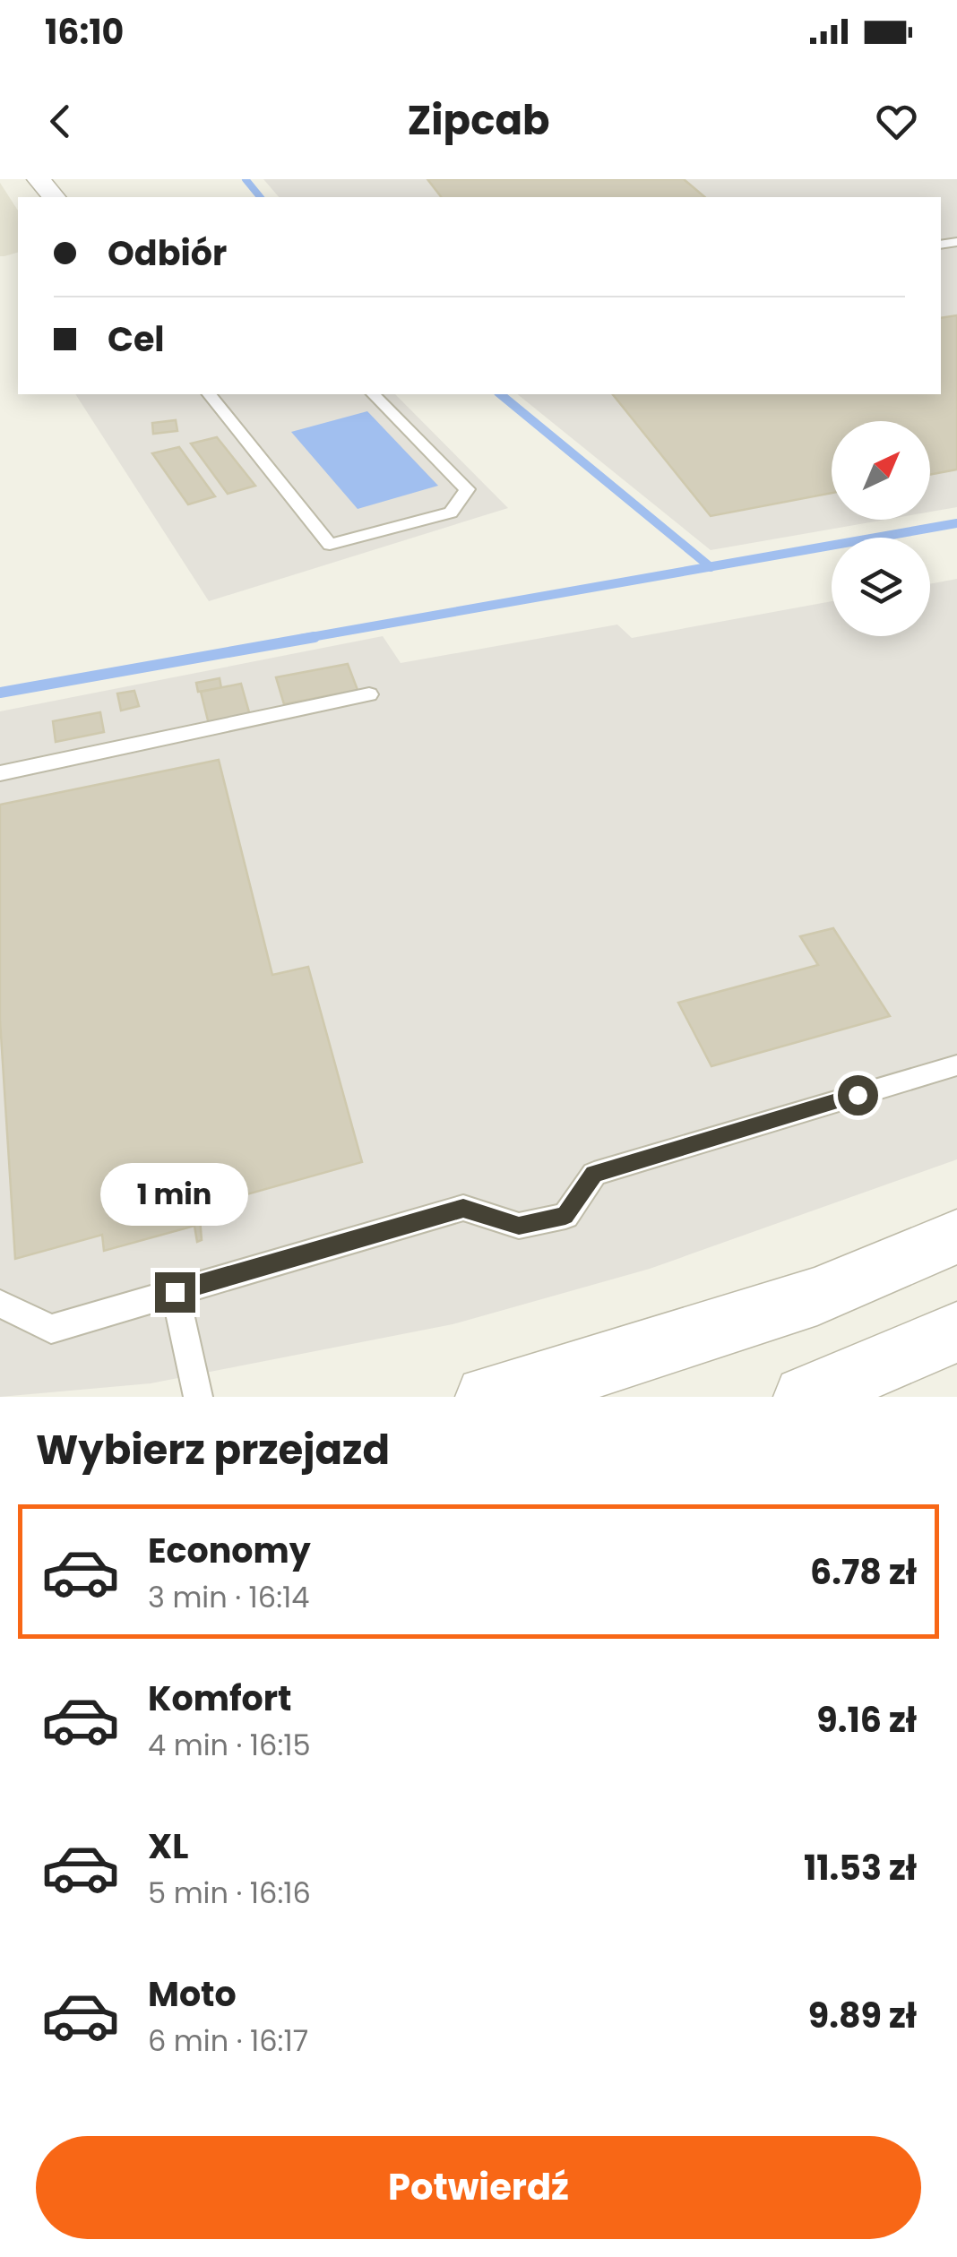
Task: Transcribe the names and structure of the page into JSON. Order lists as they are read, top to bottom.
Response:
{
  "north": "top right",
  "page": {
    "status": "16:10",
    "header": "Zipcab",
    "banner": ["Odbiór", "Cel"],
    "bubble": "1 min",
    "heading": "Wybierz przejazd",
    "list": [
      {
        "name": "Economy",
        "note": "3 min · 16:14",
        "value": "6.78 zł"
      },
      {
        "name": "Komfort",
        "note": "4 min · 16:15",
        "value": "9.16 zł"
      },
      {
        "name": "XL",
        "note": "5 min · 16:16",
        "value": "11.53 zł"
      },
      {
        "name": "Moto",
        "note": "6 min · 16:17",
        "value": "9.89 zł"
      }
    ],
    "buttons": "Potwierdź"
  }
}
